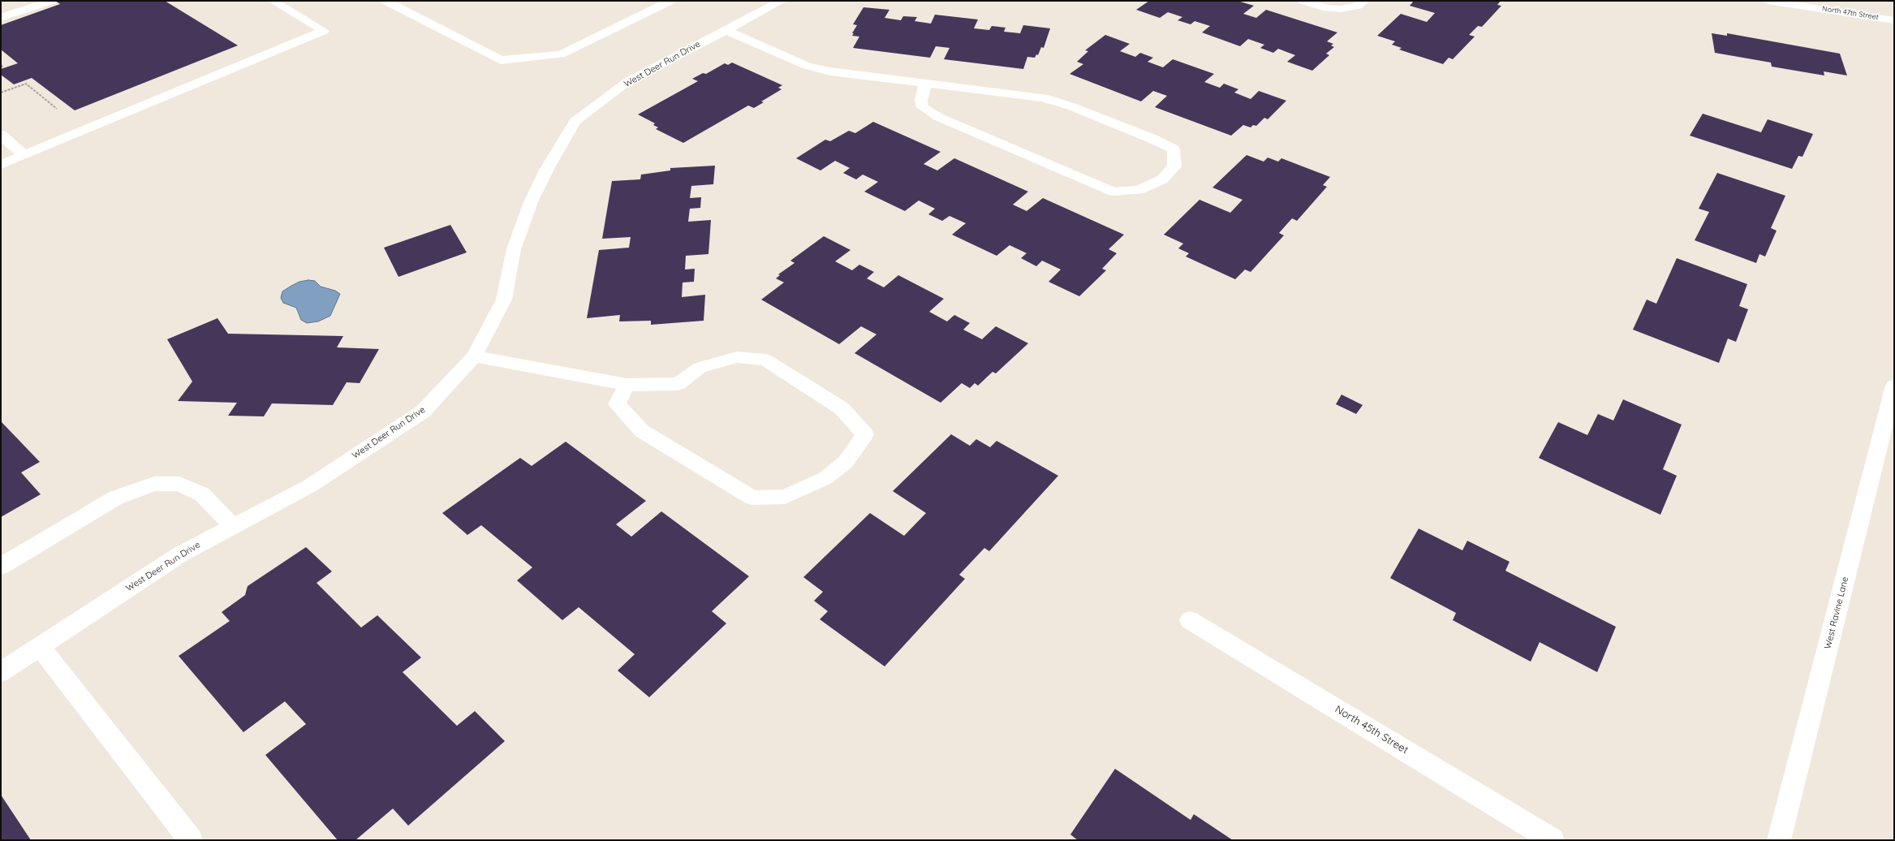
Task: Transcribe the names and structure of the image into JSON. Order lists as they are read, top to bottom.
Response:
{
  "streets": {
    "street": [
      "North 47th Street",
      "West Deer Run Drive",
      "West Ravine Lane",
      "North 45th Street"
    ]
  }
}
